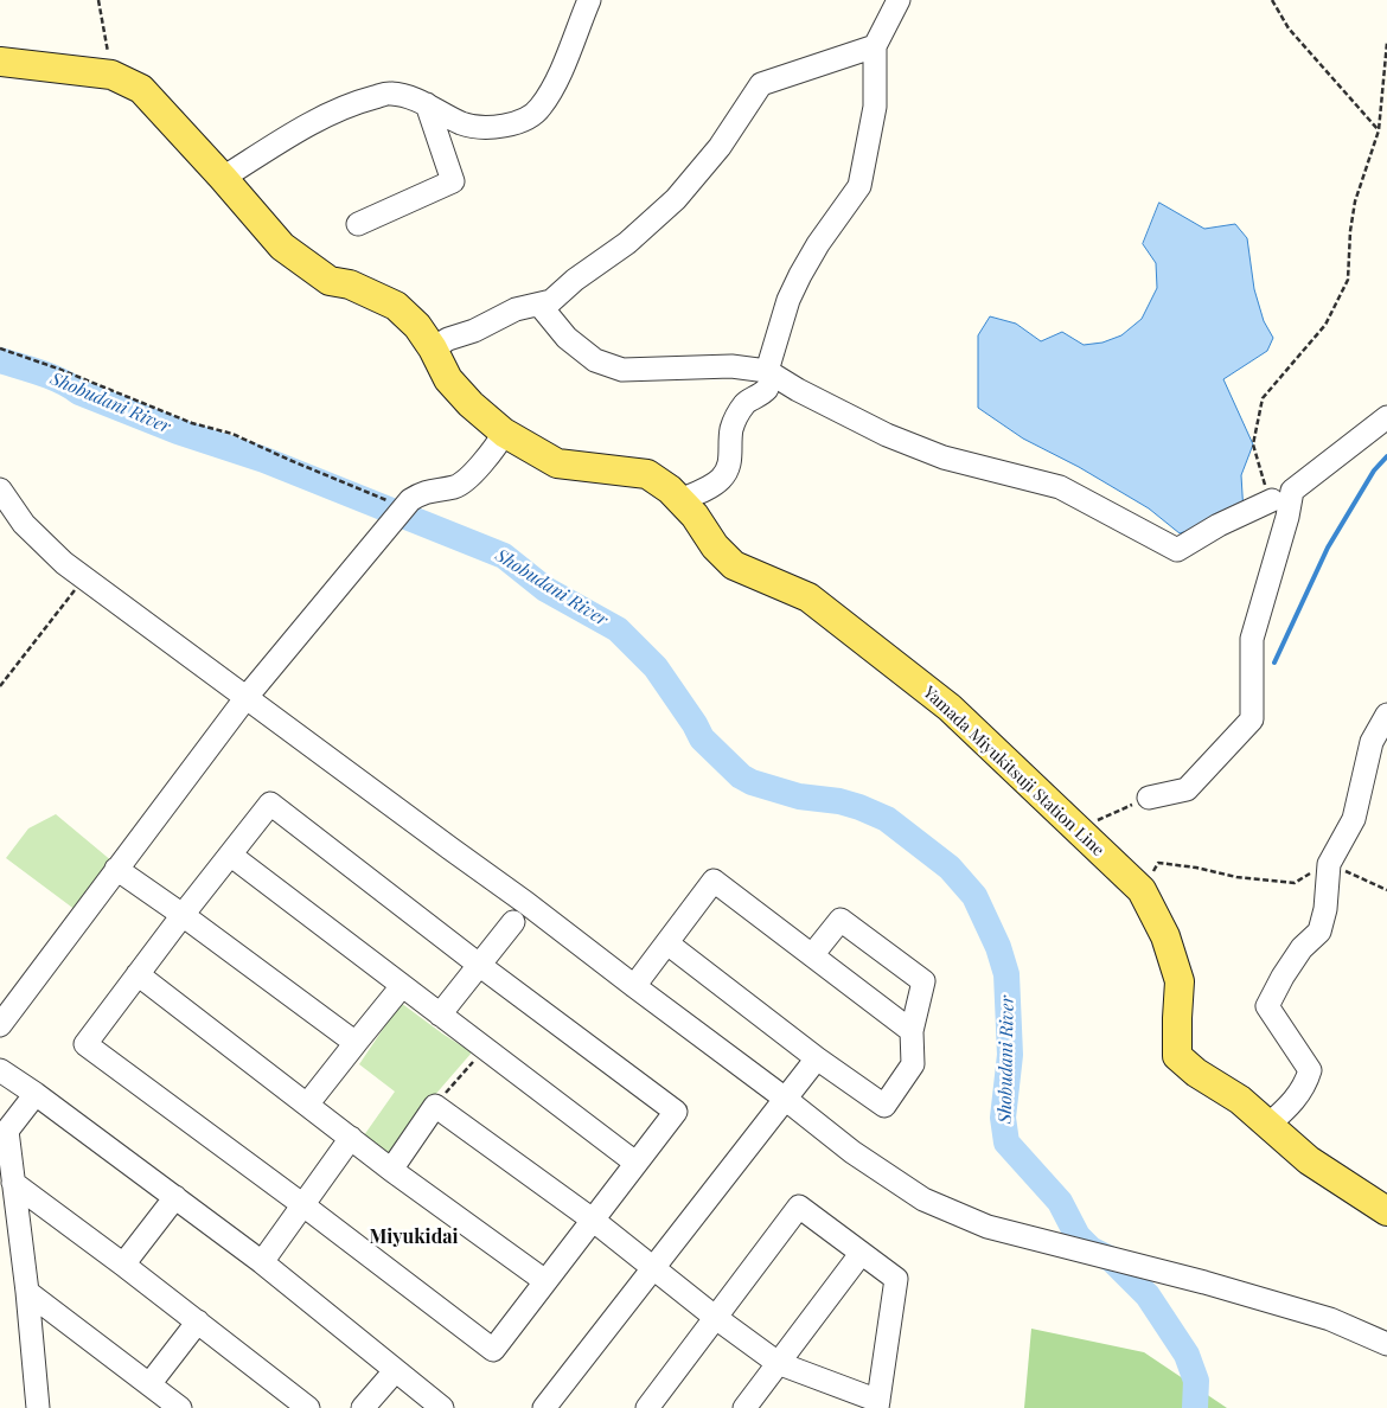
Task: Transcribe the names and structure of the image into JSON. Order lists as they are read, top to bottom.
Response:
{
  "streets": {
    "main road": ["Yamada Miyukitsuji Station Line"]
  },
  "districts": ["Miyukidai"],
  "water": ["Shobudani River"]
}
